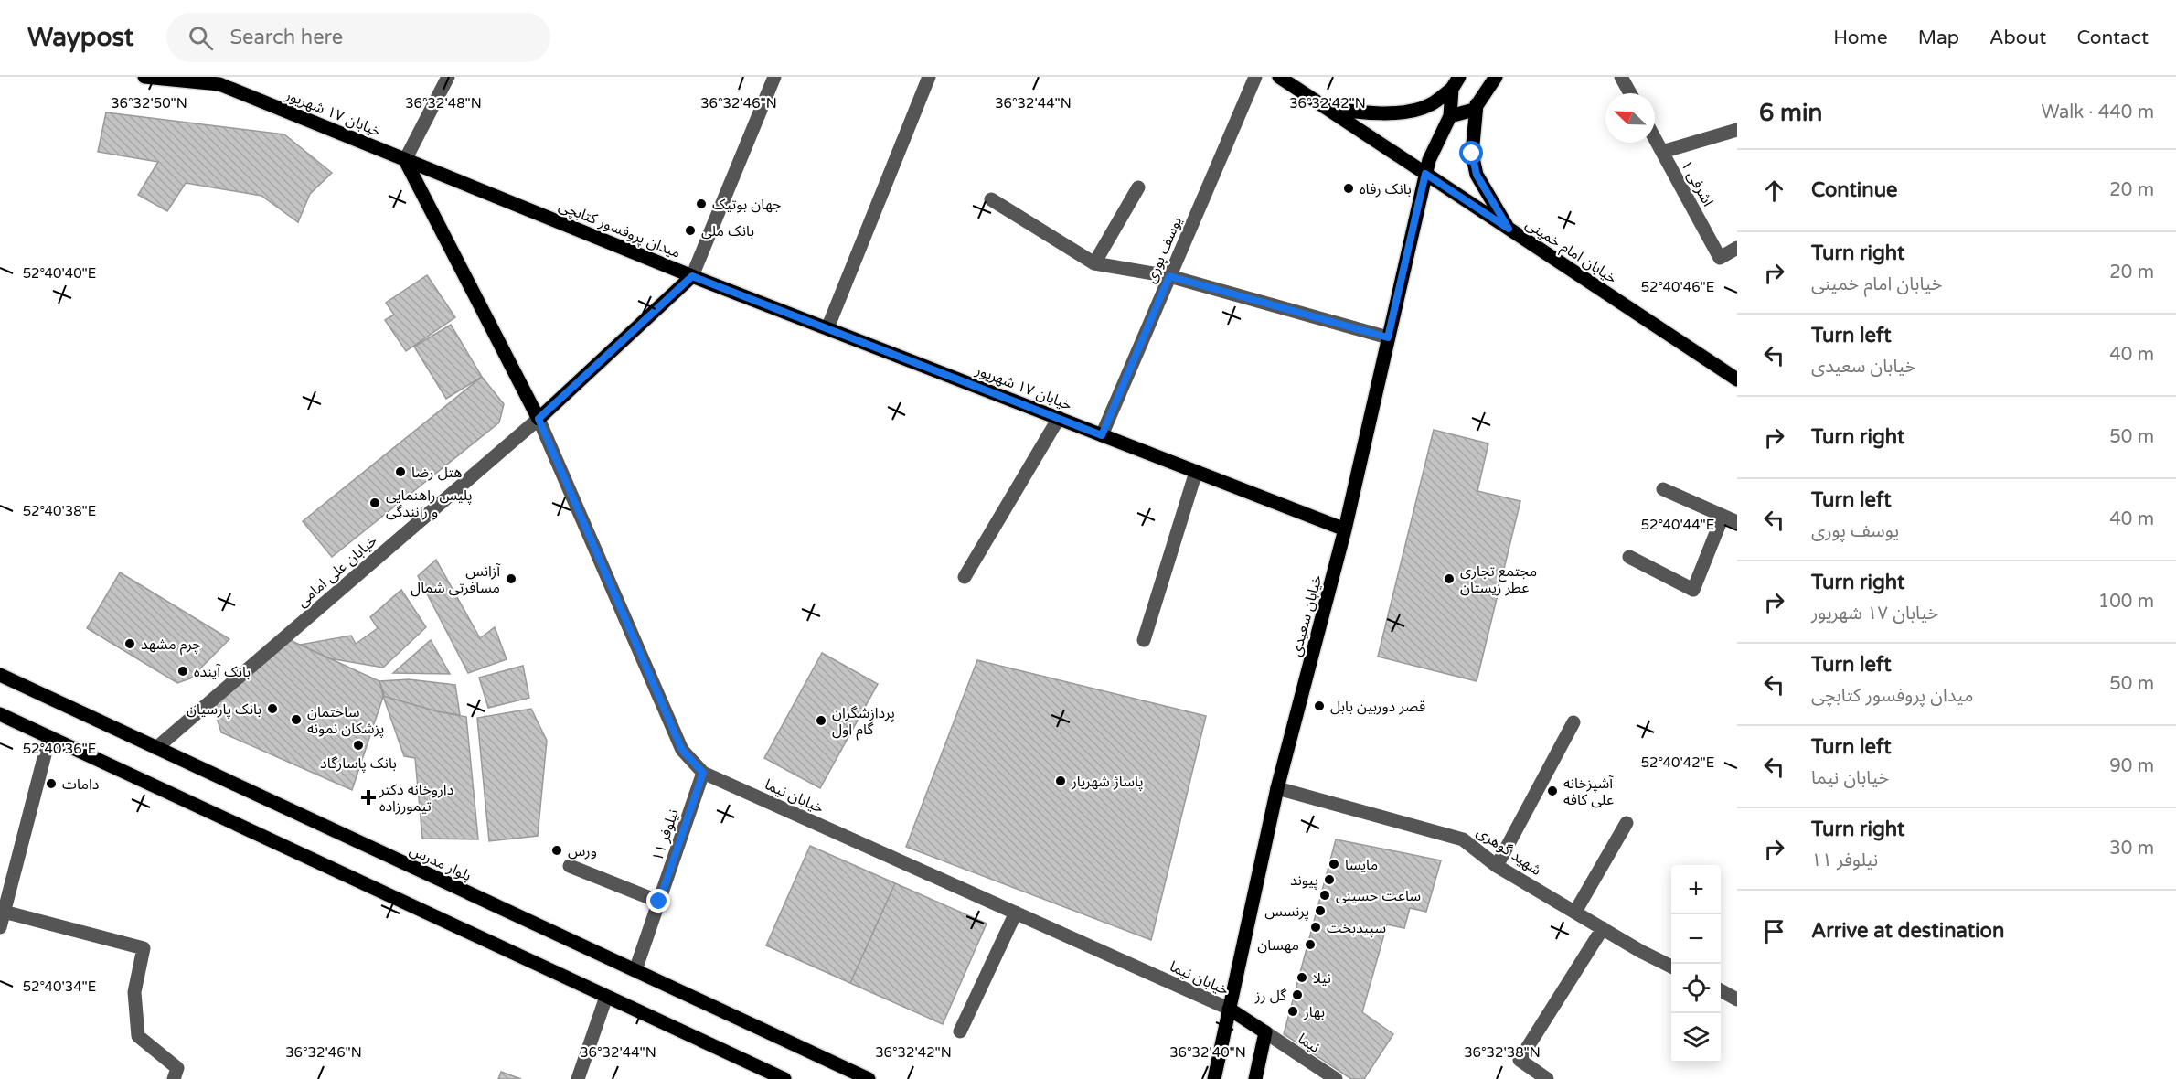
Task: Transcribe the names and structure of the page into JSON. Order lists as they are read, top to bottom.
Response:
{
  "streets": {
    "main road": [
      "خیابان ۱۷ شهریور",
      "میدان پروفسور کتابچی",
      "خیابان امام خمینی",
      "خیابان سعیدی",
      "بلوار مدرس"
    ],
    "street": [
      "اشرفی ۱",
      "یوسف پوری",
      "خیابان علی امامی",
      "خیابان نیما",
      "نیلوفر ۱۱",
      "شهید گوهری",
      "نیما"
    ]
  },
  "crossings": [
    ["خیابان ۱۷ شهریور", "میدان پروفسور کتابچی"],
    ["خیابان ۱۷ شهریور", "یوسف پوری"],
    ["خیابان ۱۷ شهریور", "خیابان سعیدی"],
    ["میدان پروفسور کتابچی", "خیابان علی امامی"],
    ["میدان پروفسور کتابچی", "خیابان نیما"],
    ["خیابان امام خمینی", "خیابان سعیدی"],
    ["خیابان علی امامی", "خیابان نیما"],
    ["خیابان علی امامی", "بلوار مدرس"],
    ["خیابان سعیدی", "خیابان نیما"],
    ["خیابان سعیدی", "شهید گوهری"],
    ["خیابان نیما", "نیلوفر ۱۱"],
    ["نیلوفر ۱۱", "بلوار مدرس"]
  ],
  "places": {
    "other": [
      "بانک رفاه",
      "جهان بوتیک",
      "بانک ملی",
      "هتل رضا",
      "پلیس راهنمایی و رانندگی",
      "آزانس مسافرتی شمال",
      "مجتمع تجاری عطر زیستان",
      "چرم مشهد",
      "بانک آینده",
      "قصر دوربین بابل",
      "بانک پارسیان",
      "ساختمان پزشکان نمونه",
      "پردازشگران گام اول",
      "بانک پاسارگاد",
      "پاساژ شهریار",
      "دامات",
      "آشپزخانه علی کافه",
      "ورس",
      "مایسا",
      "پیوند",
      "ساعت حسینی",
      "پرنسس",
      "سپیدبخت",
      "مهسان",
      "نیلا",
      "گل رز",
      "بهار"
    ],
    "health": ["داروخانه دکتر تیمورزاده"]
  },
  "north": "top left",
  "page": {
    "header": "Waypost",
    "search": "Search here",
    "nav": [
      "Home",
      "Map",
      "About",
      "Contact"
    ],
    "heading": ["6 min", "Walk · 440 m"],
    "list": [
      ["Continue", "20 m"],
      ["Turn right", "خیابان امام خمینی", "20 m"],
      ["Turn left", "خیابان سعیدی", "40 m"],
      ["Turn right", "50 m"],
      ["Turn left", "یوسف پوری", "40 m"],
      ["Turn right", "خیابان ۱۷ شهریور", "100 m"],
      ["Turn left", "میدان پروفسور کتابچی", "50 m"],
      ["Turn left", "خیابان نیما", "90 m"],
      ["Turn right", "نیلوفر ۱۱", "30 m"],
      "Arrive at destination"
    ],
    "map_buttons": ["+", "−"]
  },
  "coordinates": [
    "36°32'50\"N",
    "36°32'48\"N",
    "36°32'46\"N",
    "36°32'44\"N",
    "36°32'42\"N",
    "52°40'40\"E",
    "52°40'46\"E",
    "52°40'38\"E",
    "52°40'44\"E",
    "52°40'36\"E",
    "52°40'42\"E",
    "52°40'34\"E",
    "36°32'40\"N",
    "36°32'38\"N"
  ]
}
